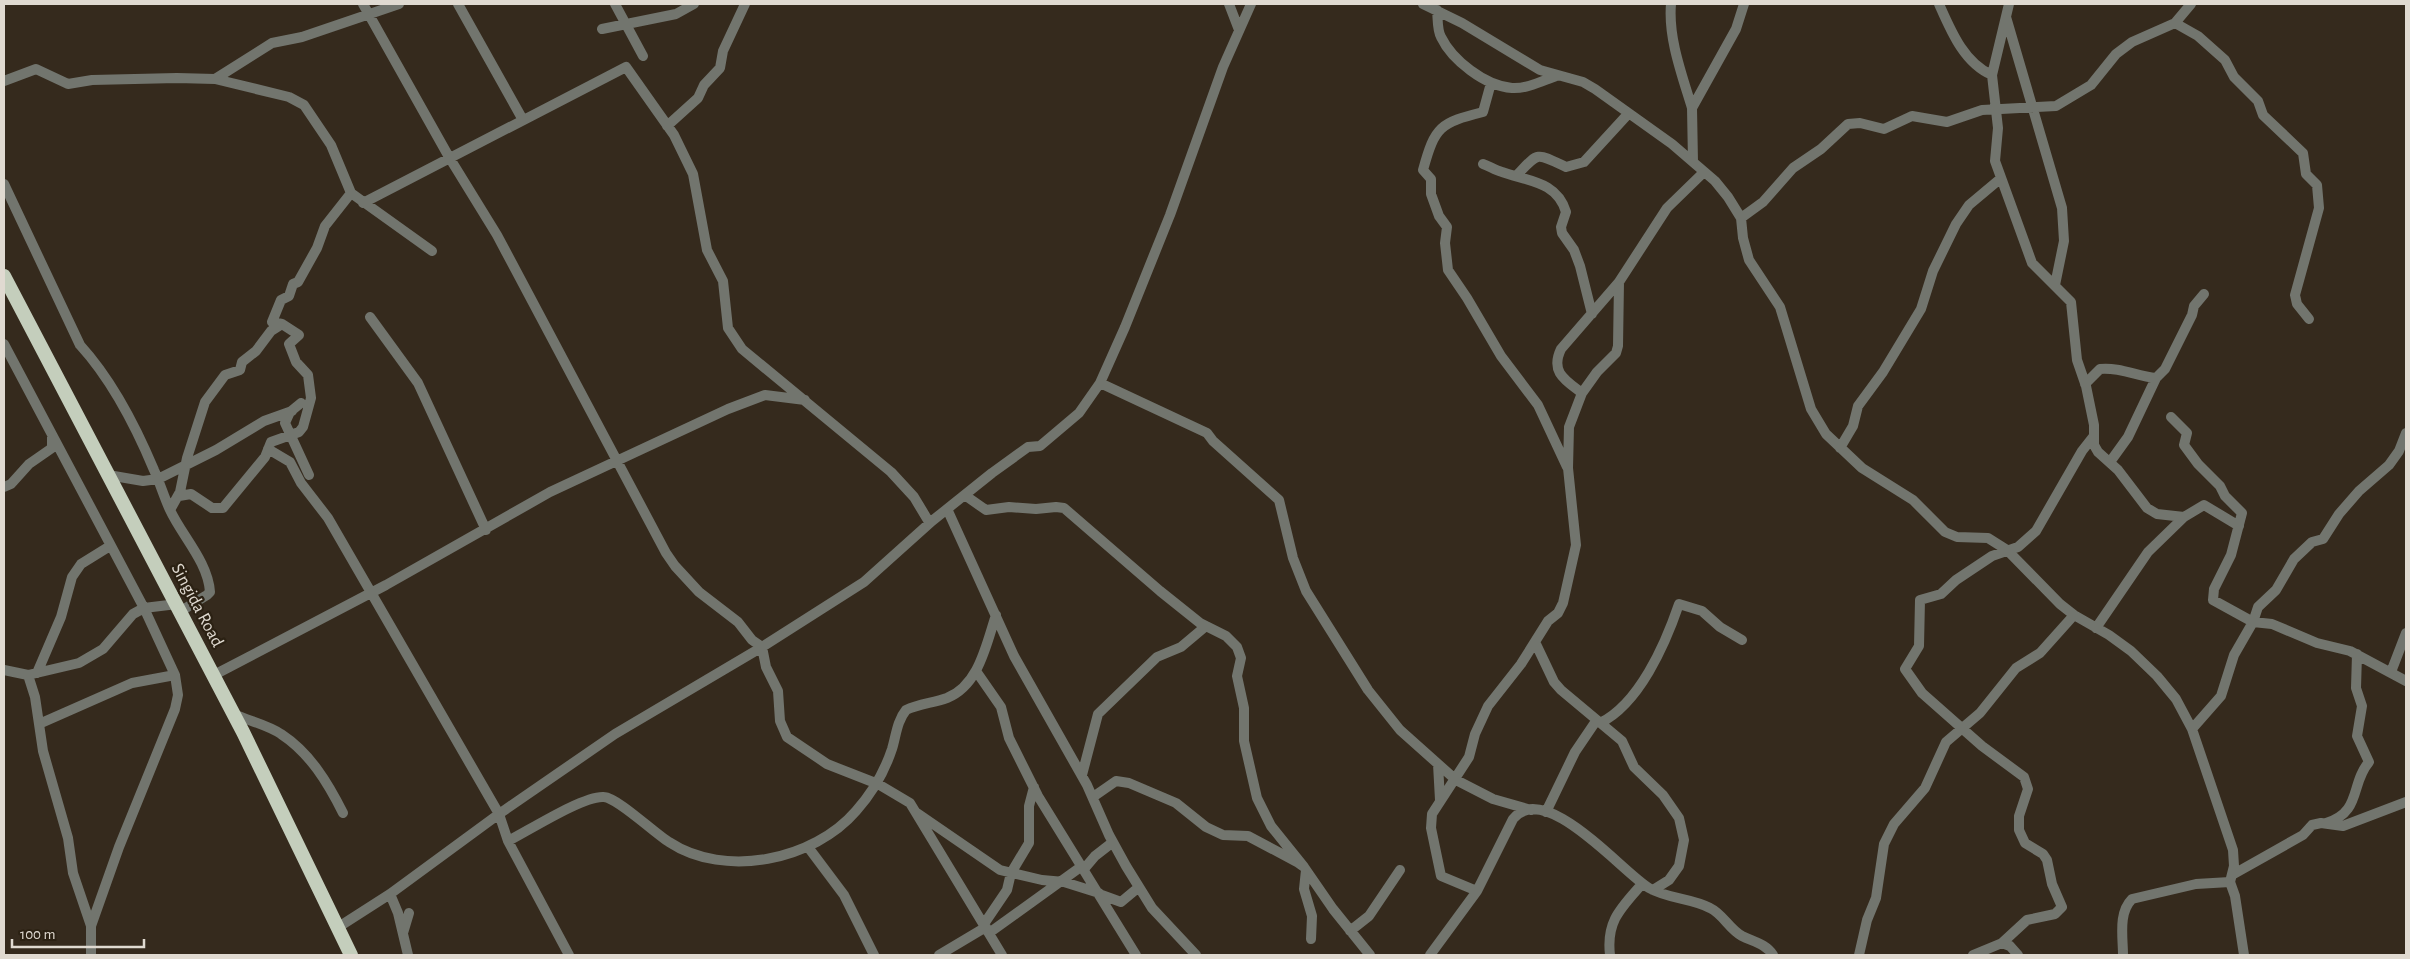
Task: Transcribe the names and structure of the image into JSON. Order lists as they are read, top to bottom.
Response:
{
  "streets": {
    "highway": ["Singida Road"]
  },
  "scale_bar": "100 m"
}
